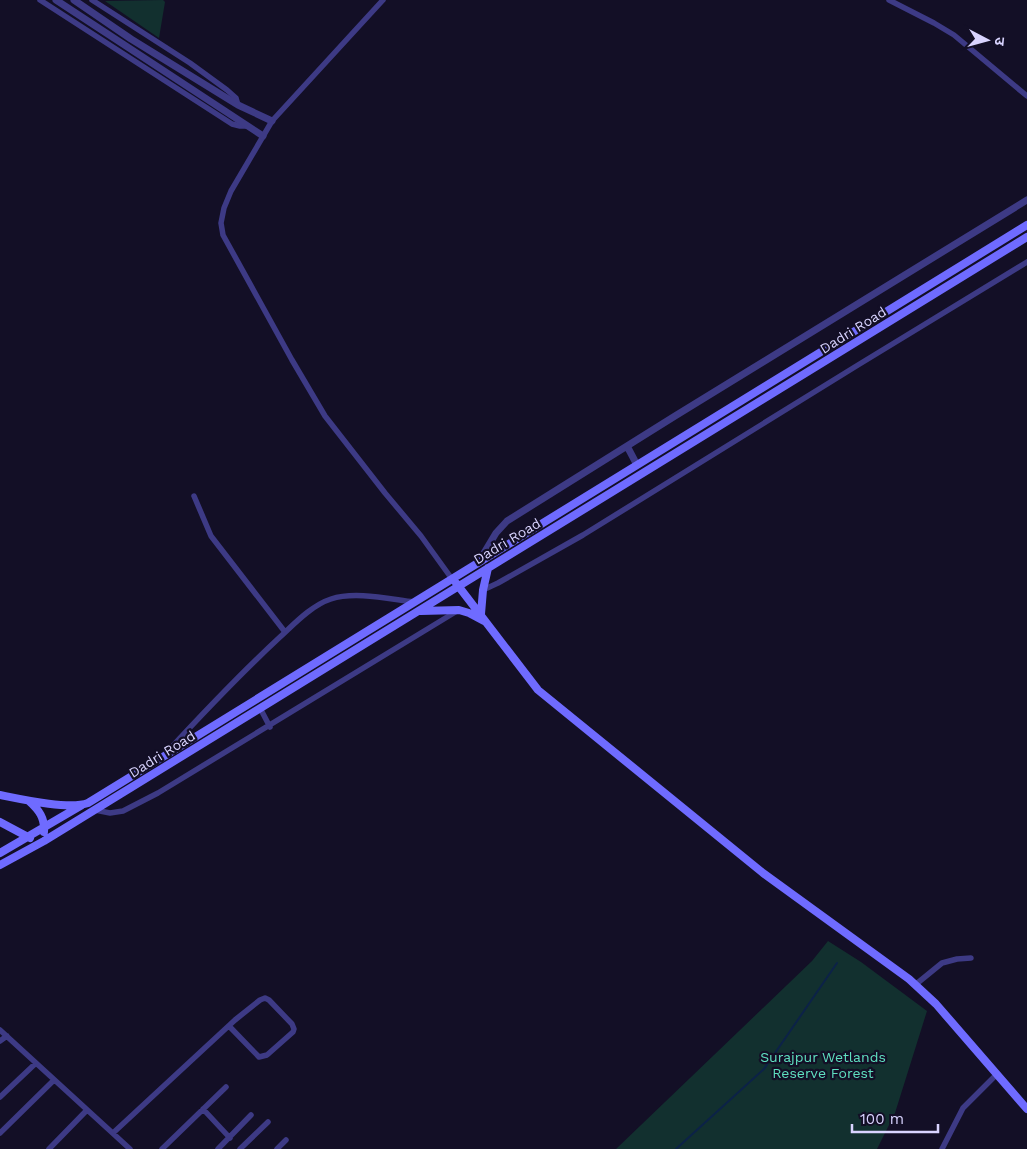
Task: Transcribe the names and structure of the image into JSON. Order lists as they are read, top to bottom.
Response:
{
  "streets": {
    "main road": ["Dadri Road"]
  },
  "parks": ["Surajpur Wetlands Reserve Forest"],
  "scale_bar": "100 m",
  "north": "right"
}
